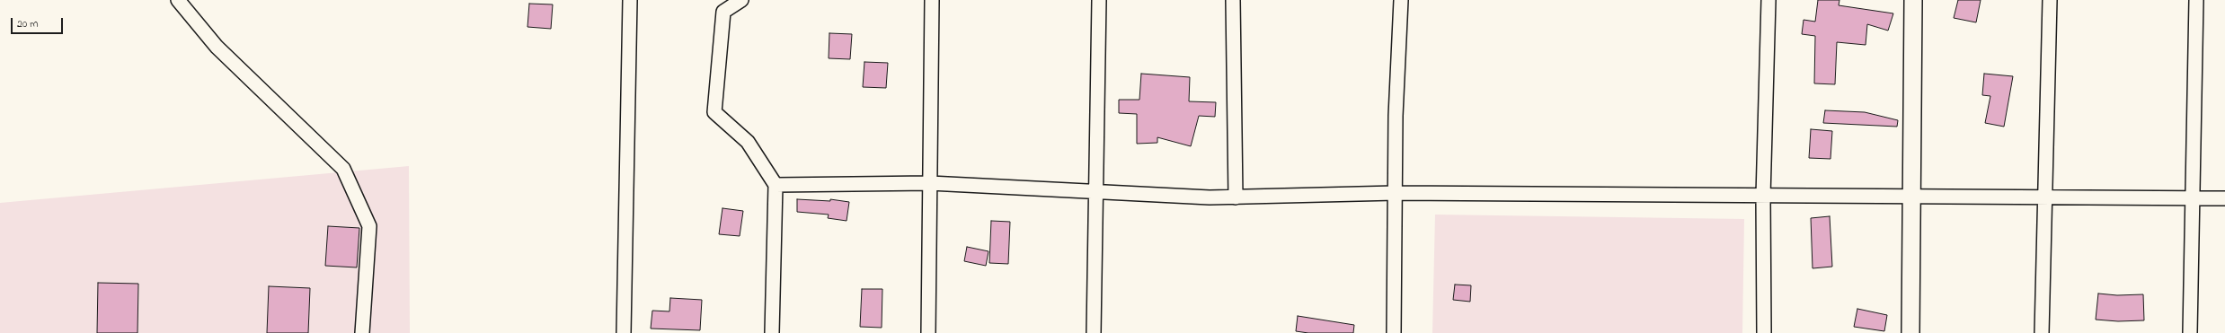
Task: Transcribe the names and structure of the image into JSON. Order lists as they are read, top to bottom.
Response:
{
  "scale_bar": "20 m"
}
